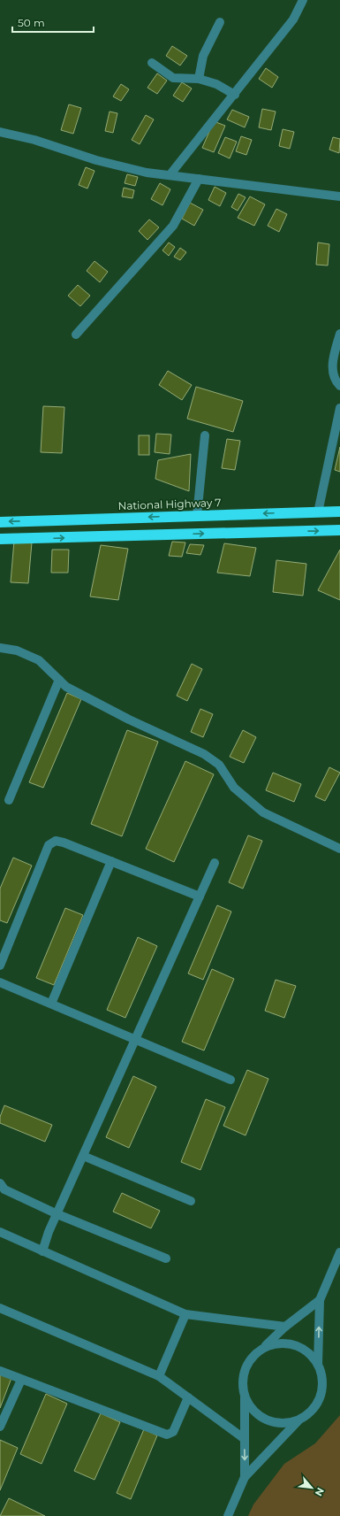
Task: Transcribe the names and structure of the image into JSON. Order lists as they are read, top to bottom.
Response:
{
  "streets": {
    "highway": ["National Highway 7"]
  },
  "scale_bar": "50 m",
  "north": "bottom right"
}
